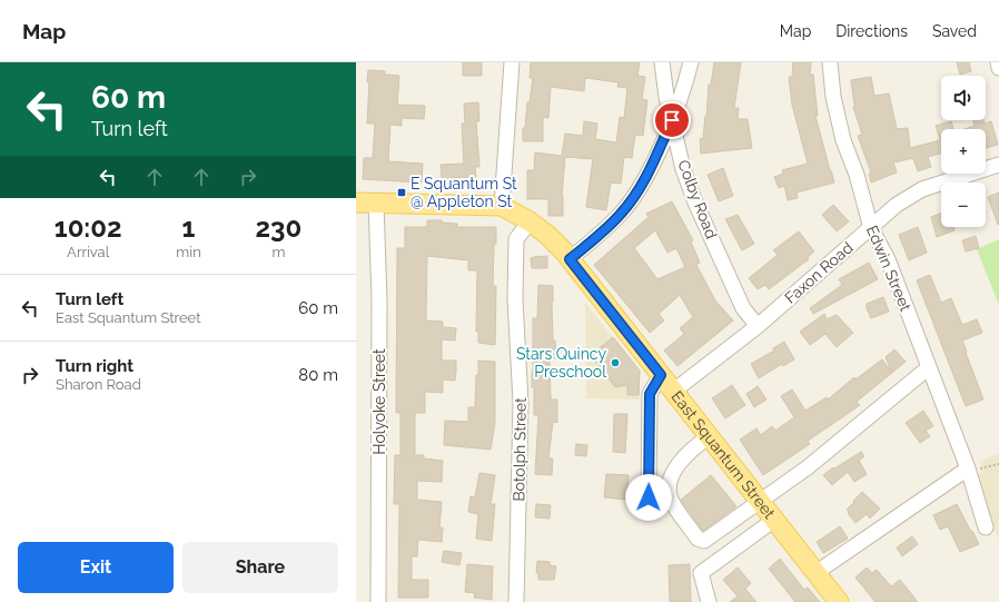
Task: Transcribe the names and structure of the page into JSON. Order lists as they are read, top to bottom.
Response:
{
  "streets": {
    "main road": ["East Squantum Street"],
    "street": [
      "Colby Road",
      "Edwin Street",
      "Faxon Road",
      "Holyoke Street",
      "Botolph Street"
    ]
  },
  "crossings": [
    ["Colby Road", "Faxon Road"],
    ["Edwin Street", "Faxon Road"],
    ["Faxon Road", "East Squantum Street"],
    ["Holyoke Street", "East Squantum Street"],
    ["Botolph Street", "East Squantum Street"]
  ],
  "places": {
    "transit": ["E Squantum St @ Appleton St"],
    "other": ["Stars Quincy Preschool"]
  },
  "page": {
    "header": "Map",
    "nav": ["Map", "Directions", "Saved"],
    "turn": ["60 m", "Turn left"],
    "map_buttons": ["+", "−"],
    "eta": [
      "10:02",
      "Arrival",
      "1",
      "min",
      "230",
      "m"
    ],
    "list": [
      {
        "name": "Turn left",
        "note": "East Squantum Street",
        "value": "60 m"
      },
      {
        "name": "Turn right",
        "note": "Sharon Road",
        "value": "80 m"
      }
    ],
    "buttons": ["Exit", "Share"]
  }
}
